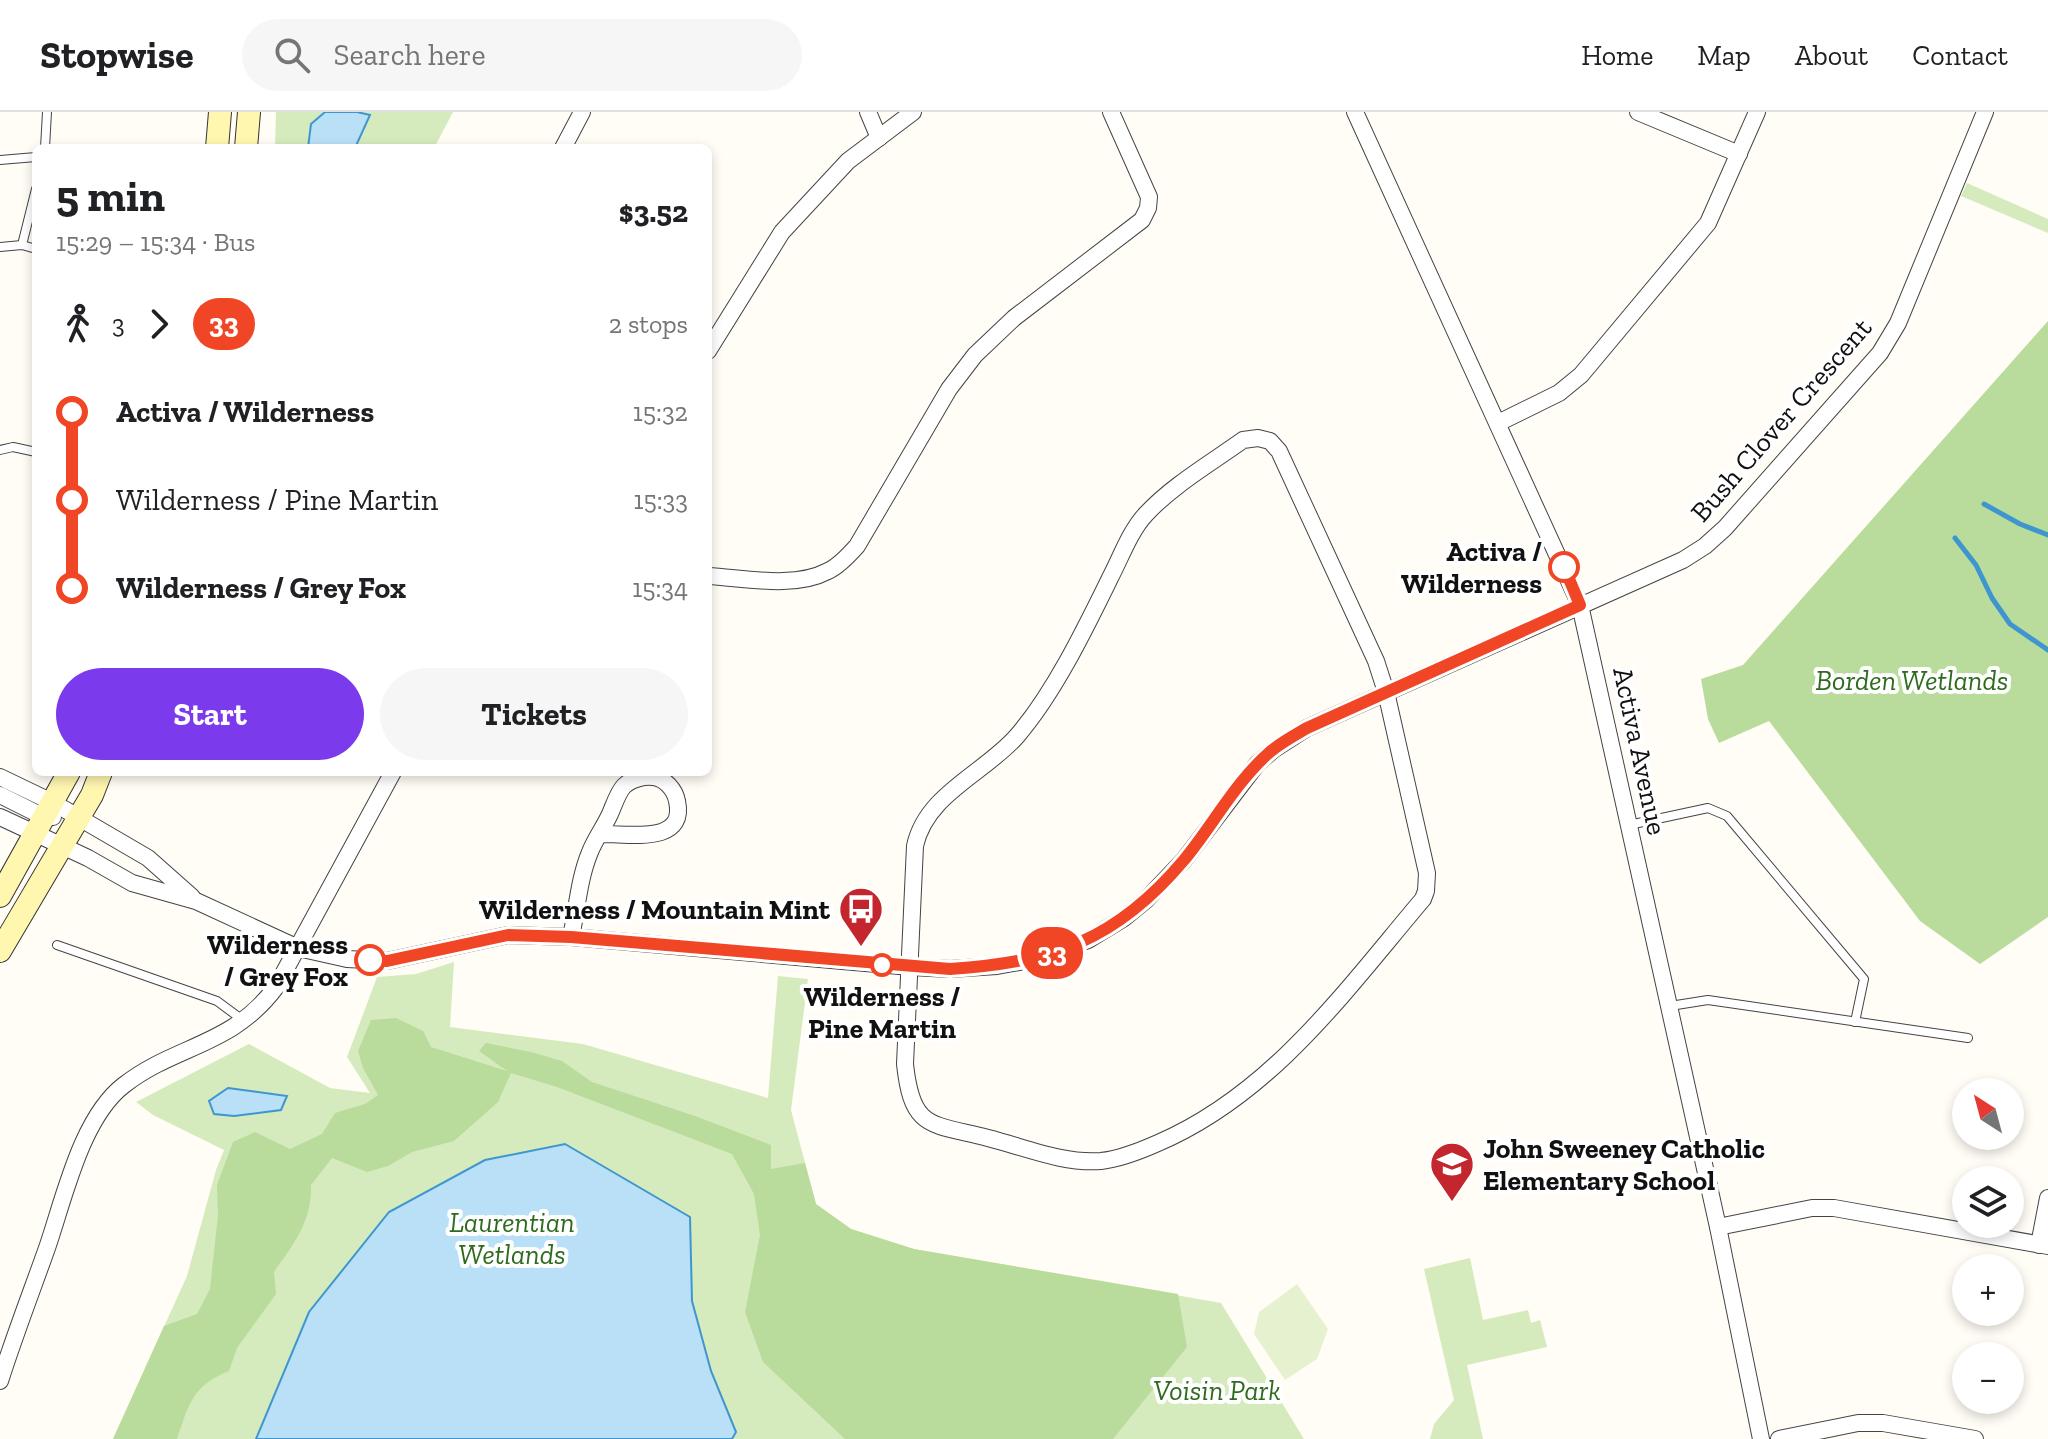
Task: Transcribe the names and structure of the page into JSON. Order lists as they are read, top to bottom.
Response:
{
  "streets": {
    "street": ["Bush Clover Crescent", "Activa Avenue"]
  },
  "crossings": [
    ["Bush Clover Crescent", "Activa Avenue"]
  ],
  "parks": ["Borden Wetlands", "Laurentian Wetlands", "Voisin Park"],
  "places": {
    "other": ["Activa / Wilderness", "Wilderness / Grey Fox", "Wilderness / Pine Martin"],
    "bus stop": ["Wilderness / Mountain Mint"],
    "school or university": ["John Sweeney Catholic Elementary School"]
  },
  "lines": ["bus line 33"],
  "north": "top left",
  "page": {
    "header": "Stopwise",
    "search": "Search here",
    "nav": [
      "Home",
      "Map",
      "About",
      "Contact"
    ],
    "on_map": "33",
    "heading": ["5 min", "15:29 – 15:34 · Bus", "$3.52"],
    "legs": ["3", "33", "2 stops"],
    "list": [
      {
        "name": "Activa / Wilderness",
        "value": "15:32"
      },
      {
        "name": "Wilderness / Pine Martin",
        "value": "15:33"
      },
      {
        "name": "Wilderness / Grey Fox",
        "value": "15:34"
      }
    ],
    "buttons": ["Start", "Tickets"],
    "map_buttons": ["+", "−"]
  }
}
